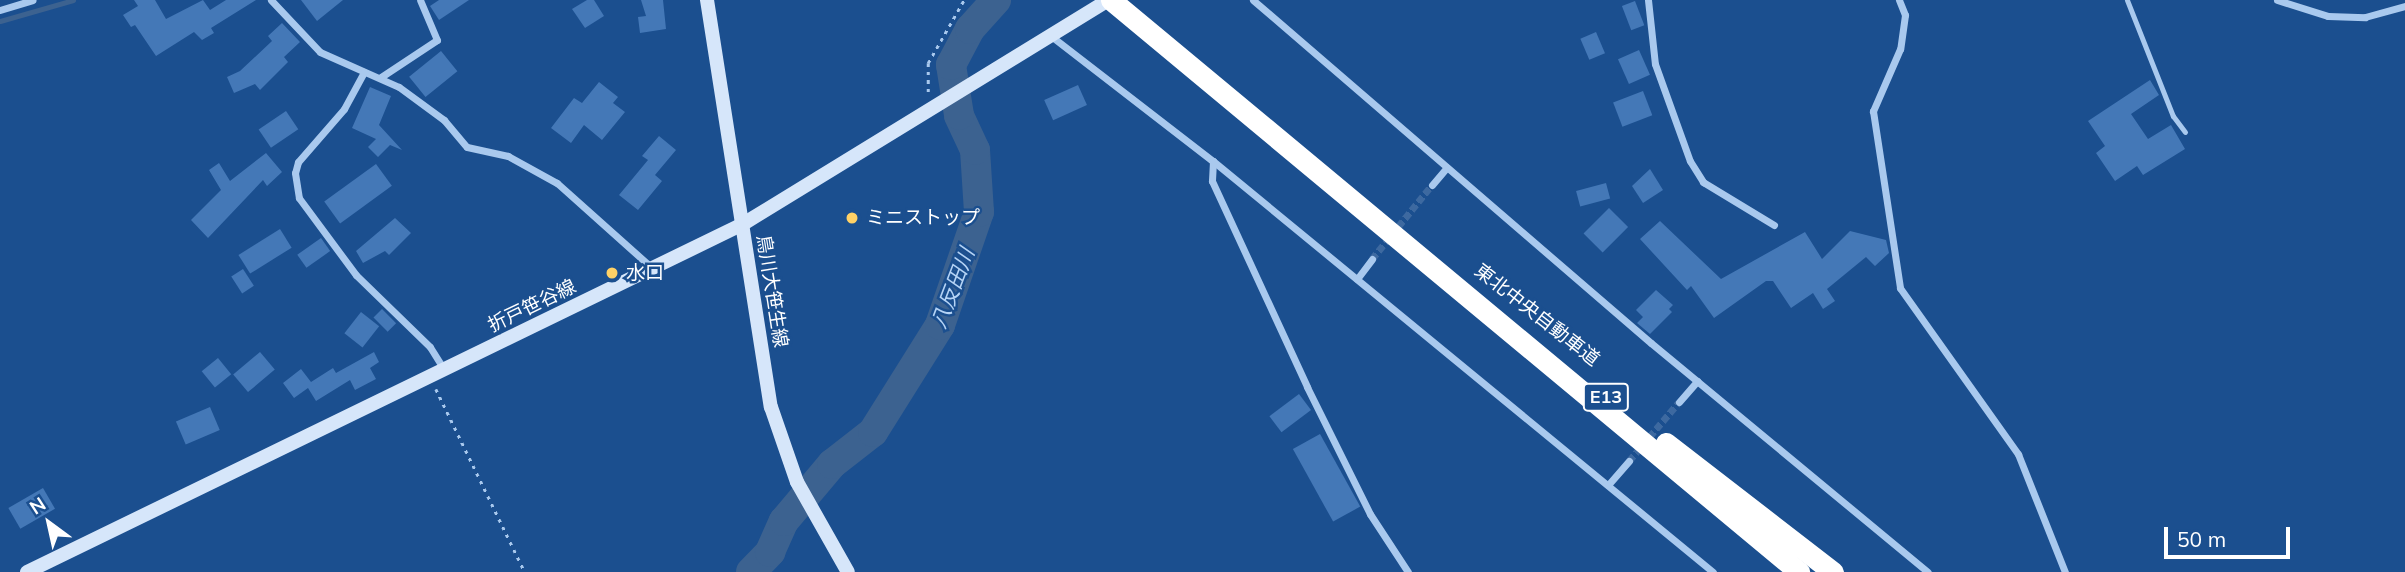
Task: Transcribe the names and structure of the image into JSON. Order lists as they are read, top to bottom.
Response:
{
  "streets": {
    "highway": ["東北中央自動車道", "E13"],
    "main road": ["鳥川大笹生線", "折戸笹谷線"]
  },
  "crossings": [
    ["鳥川大笹生線", "折戸笹谷線"],
    ["折戸笹谷線", "東北中央自動車道"]
  ],
  "water": ["八反田川"],
  "places": ["ミニストップ", "水口"],
  "scale_bar": "50 m",
  "north": "top left"
}
